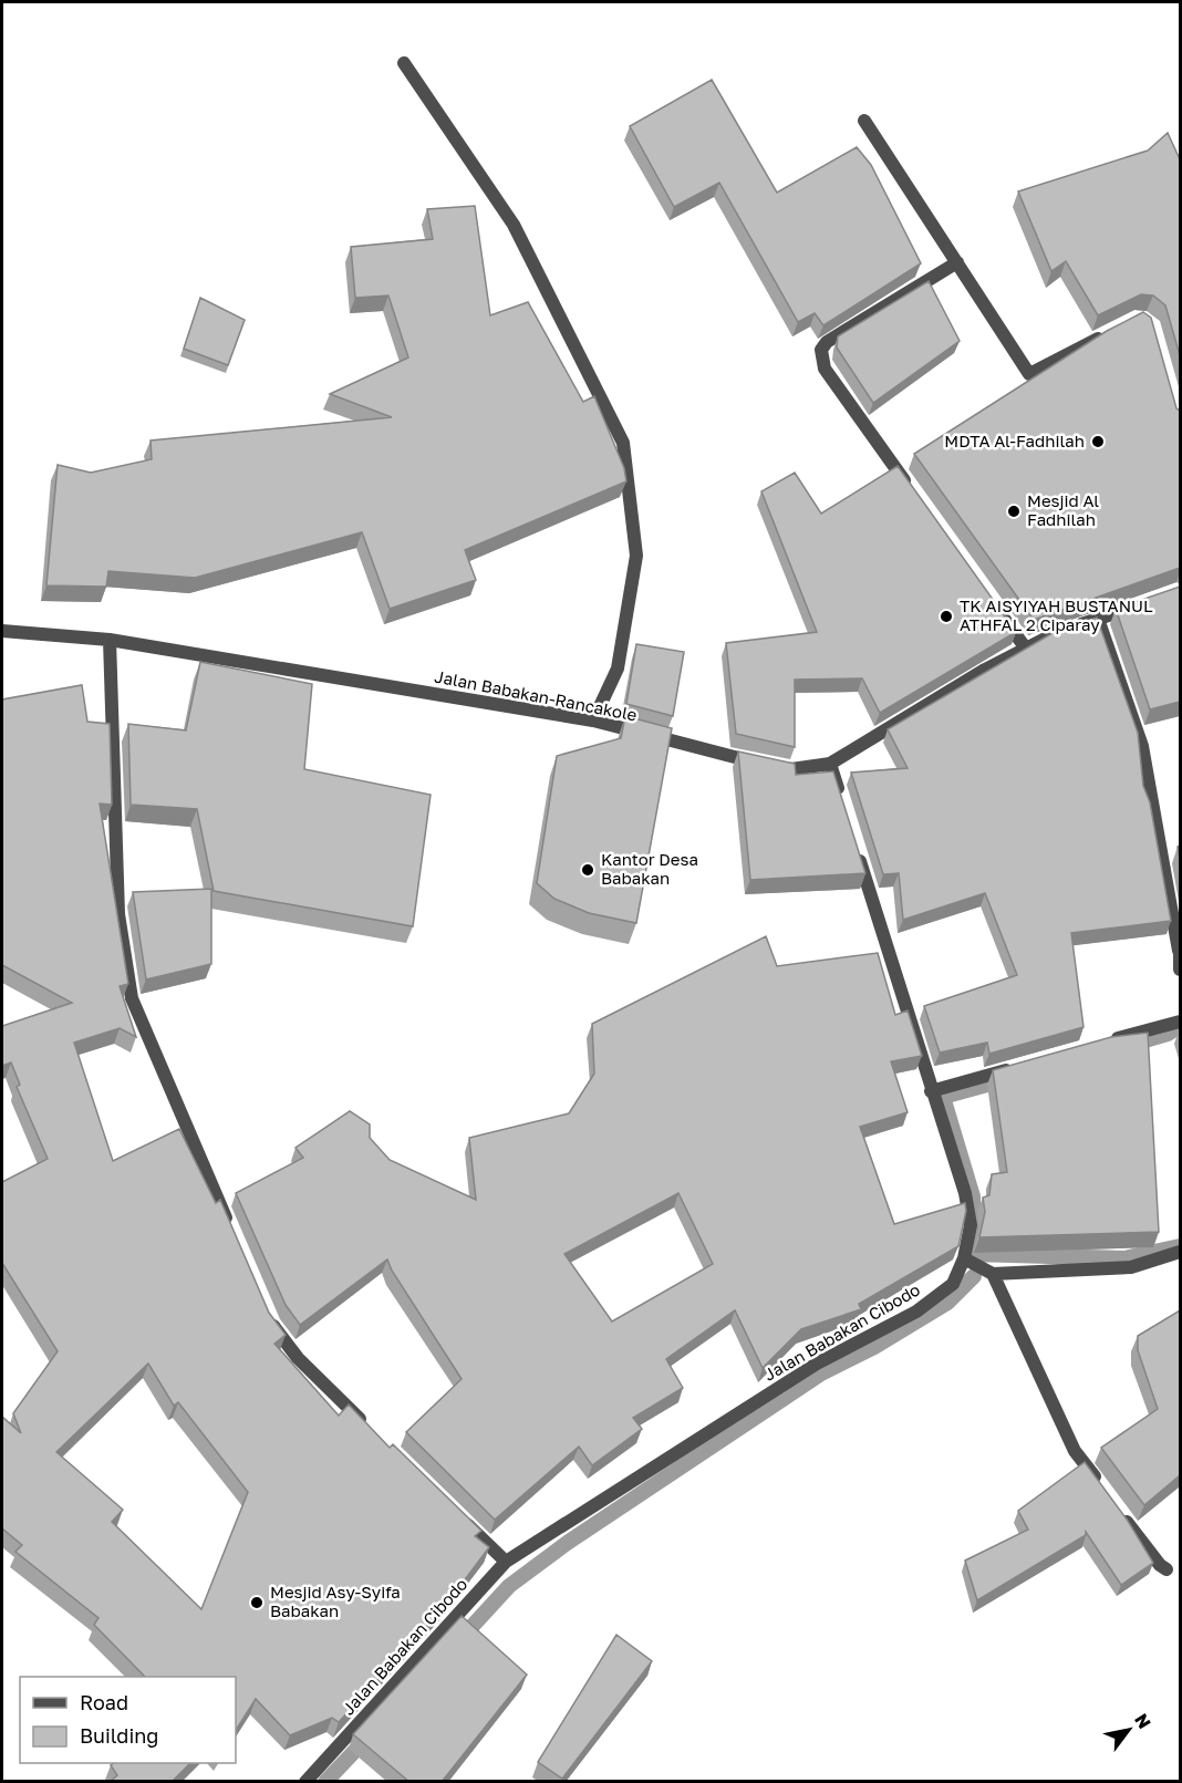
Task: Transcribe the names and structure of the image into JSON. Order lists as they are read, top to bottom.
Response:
{
  "streets": {
    "street": ["Jalan Babakan-Rancakole", "Jalan Babakan Cibodo"]
  },
  "places": [
    "MDTA Al-Fadhilah",
    "Mesjid Al Fadhilah",
    "TK AISYIYAH BUSTANUL ATHFAL 2 Ciparay",
    "Kantor Desa Babakan",
    "Mesjid Asy-Syifa Babakan"
  ],
  "legend": ["Road", "Building"],
  "north": "top right"
}
